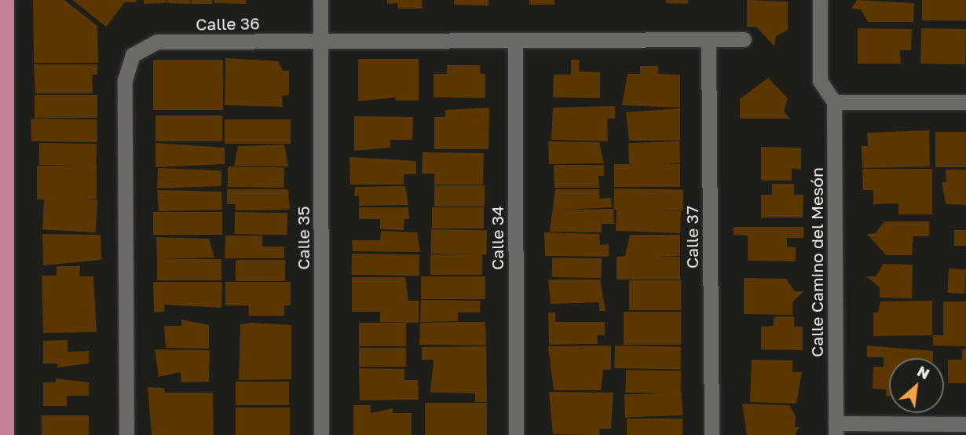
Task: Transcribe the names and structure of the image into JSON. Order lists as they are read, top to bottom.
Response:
{
  "streets": {
    "street": [
      "Calle 36",
      "Calle 37",
      "Calle 35",
      "Calle 34",
      "Calle Camino del Mesón"
    ]
  },
  "crossings": [
    ["Calle 36", "Calle 37"],
    ["Calle 36", "Calle 35"],
    ["Calle 36", "Calle 34"]
  ],
  "north": "top right"
}
